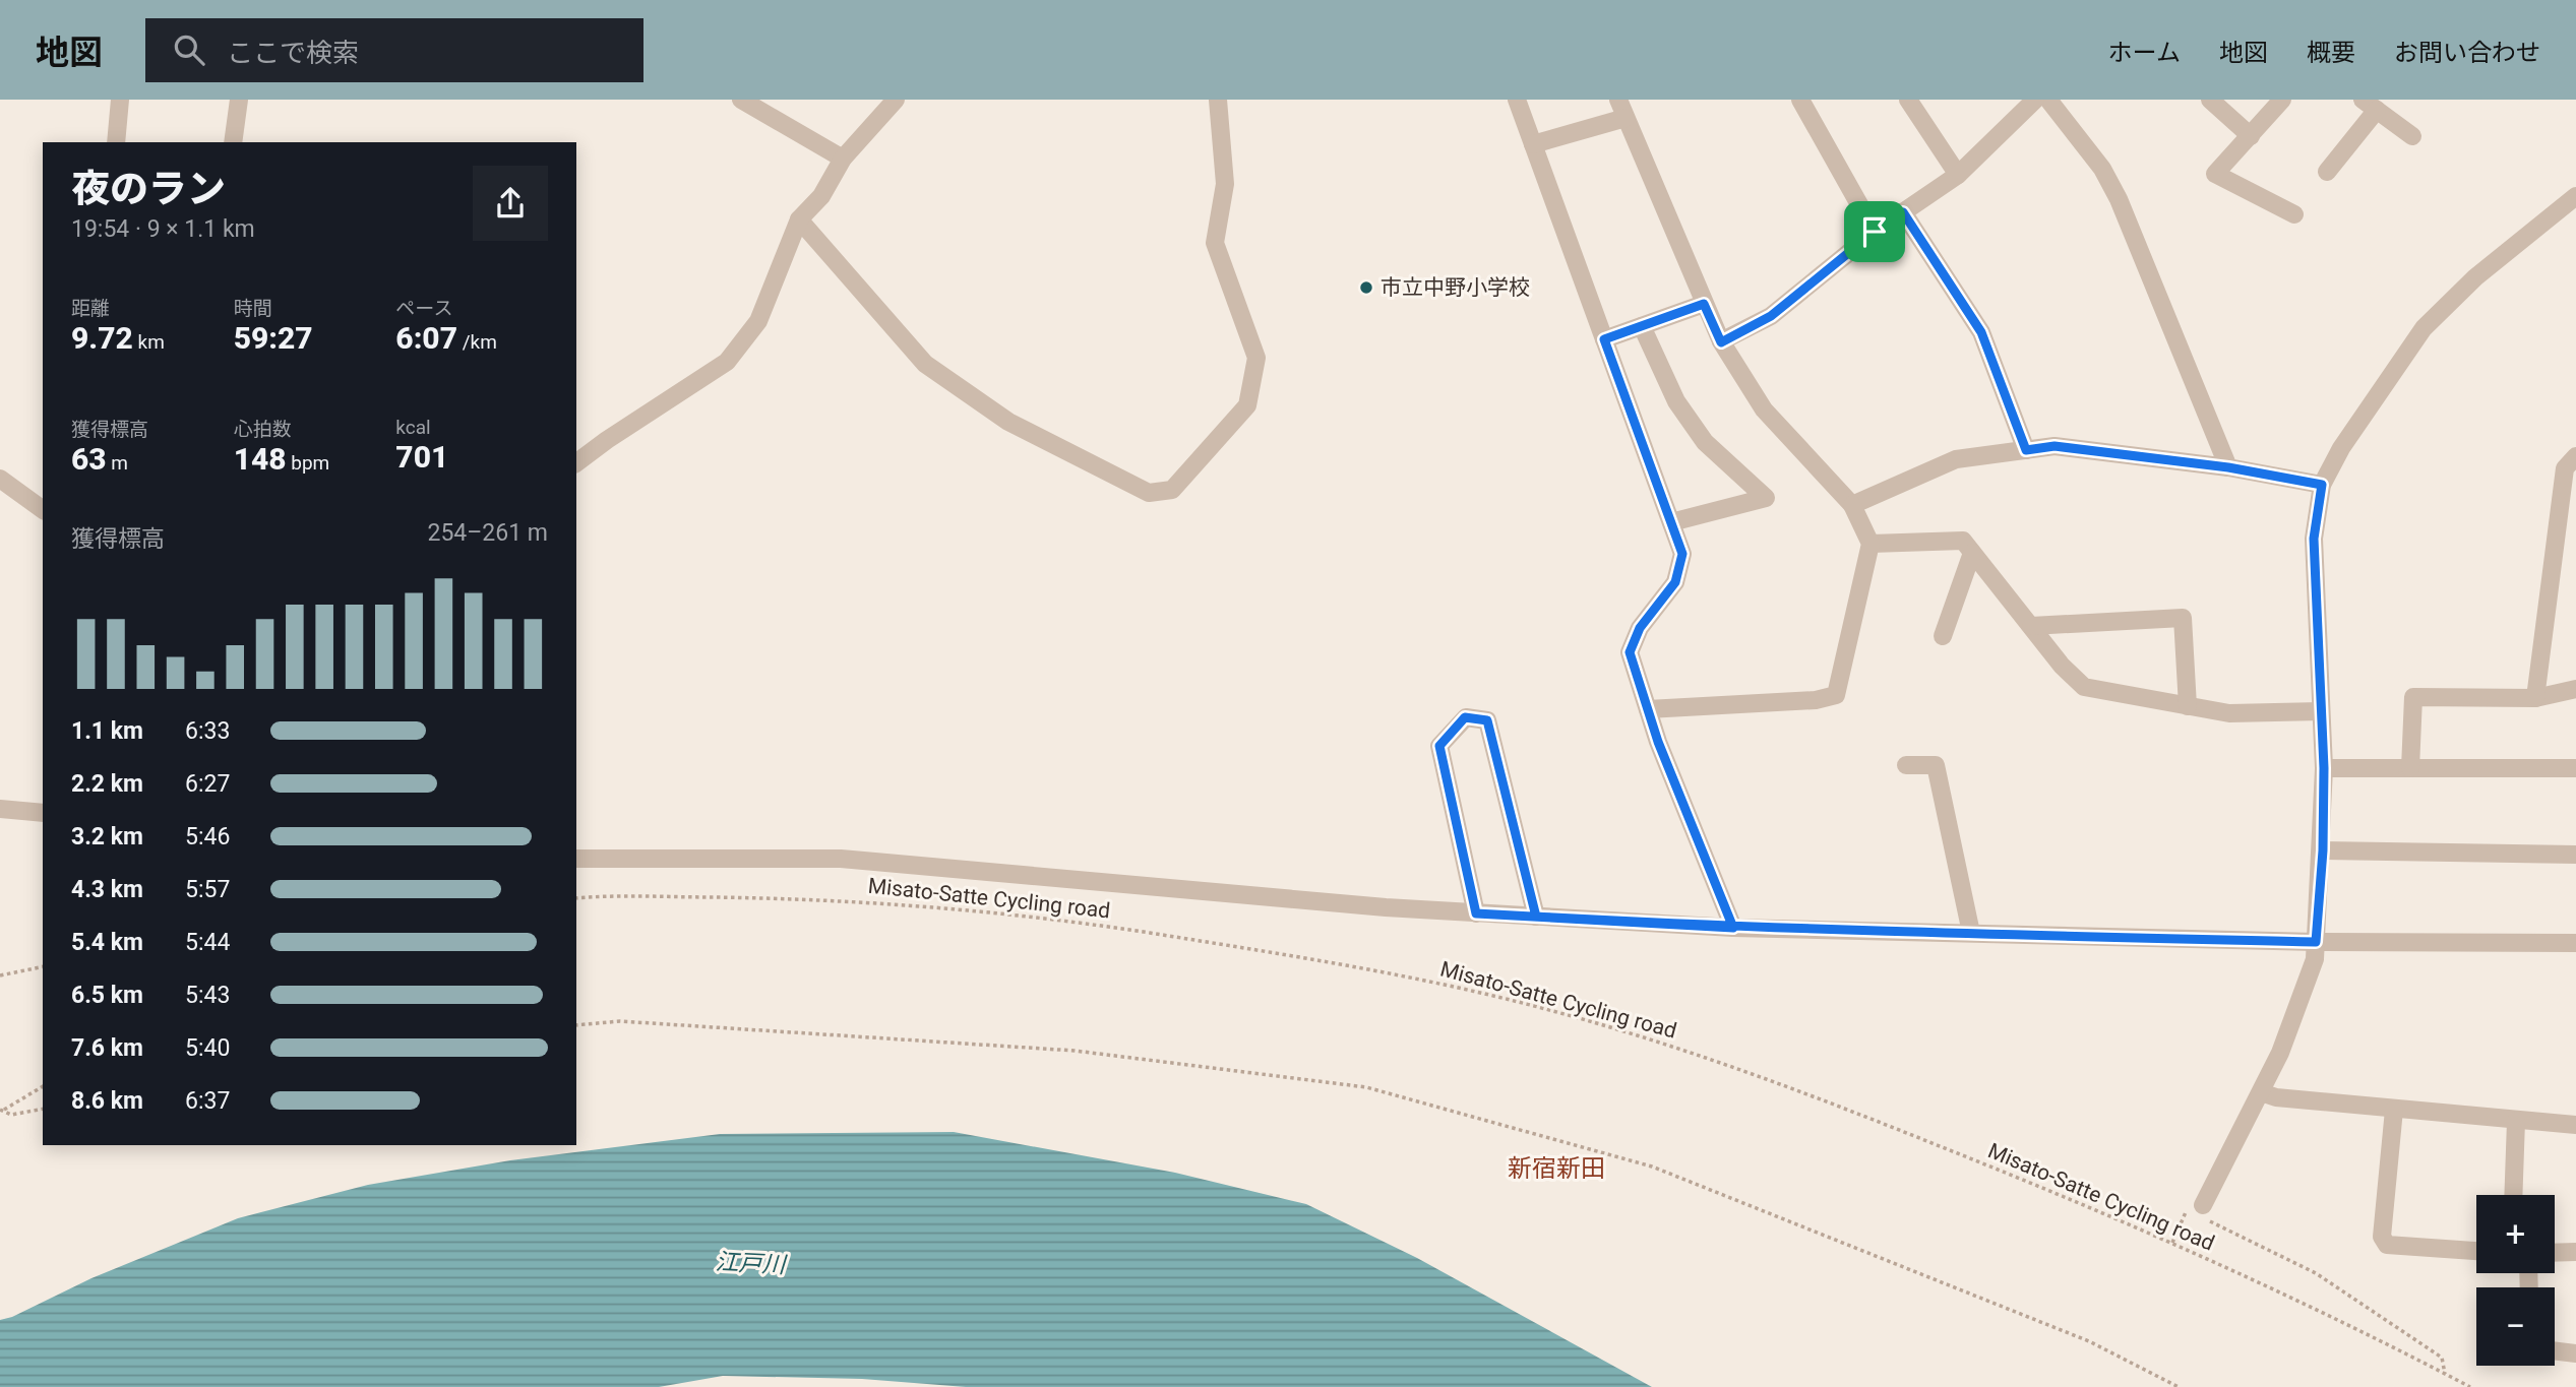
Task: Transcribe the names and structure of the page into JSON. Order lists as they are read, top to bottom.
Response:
{
  "streets": {
    "path": ["Misato-Satte Cycling road"]
  },
  "districts": ["新宿新田"],
  "water": ["江戸川"],
  "places": ["市立中野小学校"],
  "page": {
    "header": "地図",
    "search": "ここで検索",
    "nav": [
      "ホーム",
      "地図",
      "概要",
      "お問い合わせ"
    ],
    "heading": ["夜のラン", "19:54 · 9 × 1.1 km"],
    "stats": [
      ["距離", "9.72 km"],
      ["時間", "59:27"],
      ["ペース", "6:07 /km"],
      ["獲得標高", "63 m"],
      ["心拍数", "148 bpm"],
      ["kcal", "701"]
    ],
    "chart": ["獲得標高", "254–261 m"],
    "list": [
      {
        "name": "1.1 km",
        "note": "6:33"
      },
      {
        "name": "2.2 km",
        "note": "6:27"
      },
      {
        "name": "3.2 km",
        "note": "5:46"
      },
      {
        "name": "4.3 km",
        "note": "5:57"
      },
      {
        "name": "5.4 km",
        "note": "5:44"
      },
      {
        "name": "6.5 km",
        "note": "5:43"
      },
      {
        "name": "7.6 km",
        "note": "5:40"
      },
      {
        "name": "8.6 km",
        "note": "6:37"
      }
    ],
    "map_buttons": ["+", "−"]
  }
}
